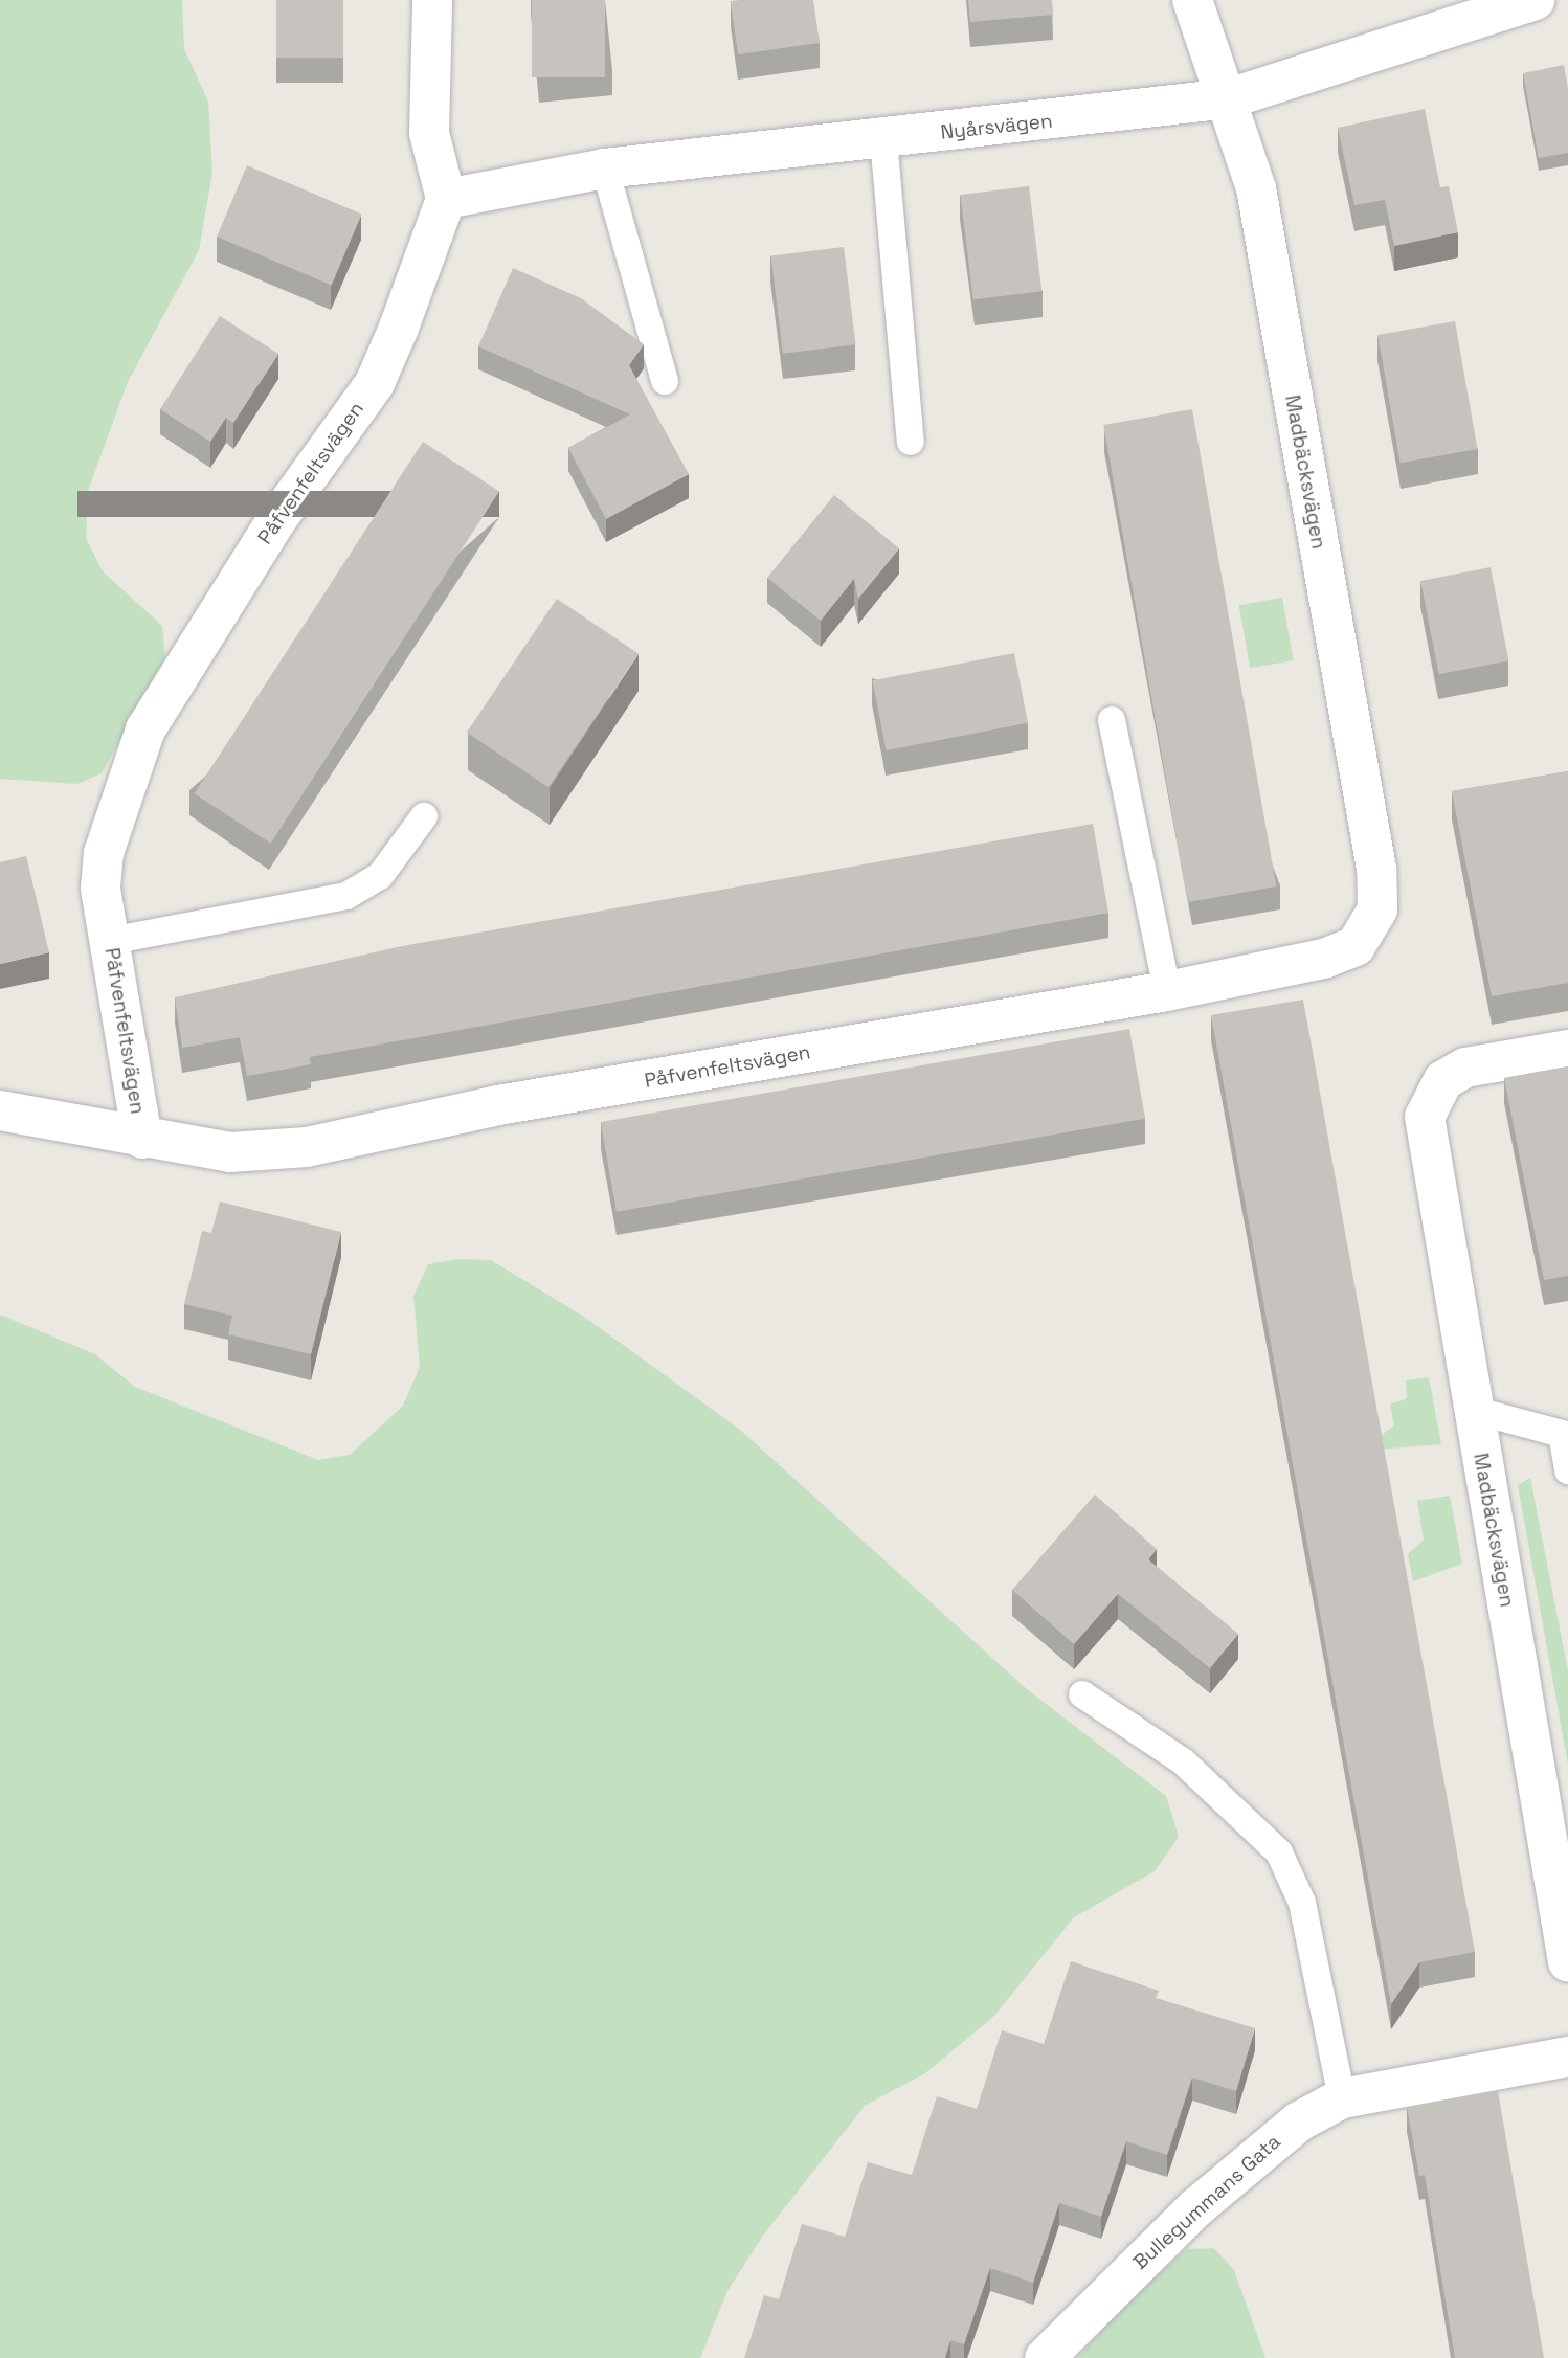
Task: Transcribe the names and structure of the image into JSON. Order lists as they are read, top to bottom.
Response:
{
  "streets": {
    "street": [
      "Nyårsvägen",
      "Madbäcksvägen",
      "Påfvenfeltsvägen",
      "Bullegummans Gata"
    ]
  },
  "crossings": [
    ["Nyårsvägen", "Madbäcksvägen"],
    ["Nyårsvägen", "Påfvenfeltsvägen"],
    ["Madbäcksvägen", "Påfvenfeltsvägen"]
  ]
}
